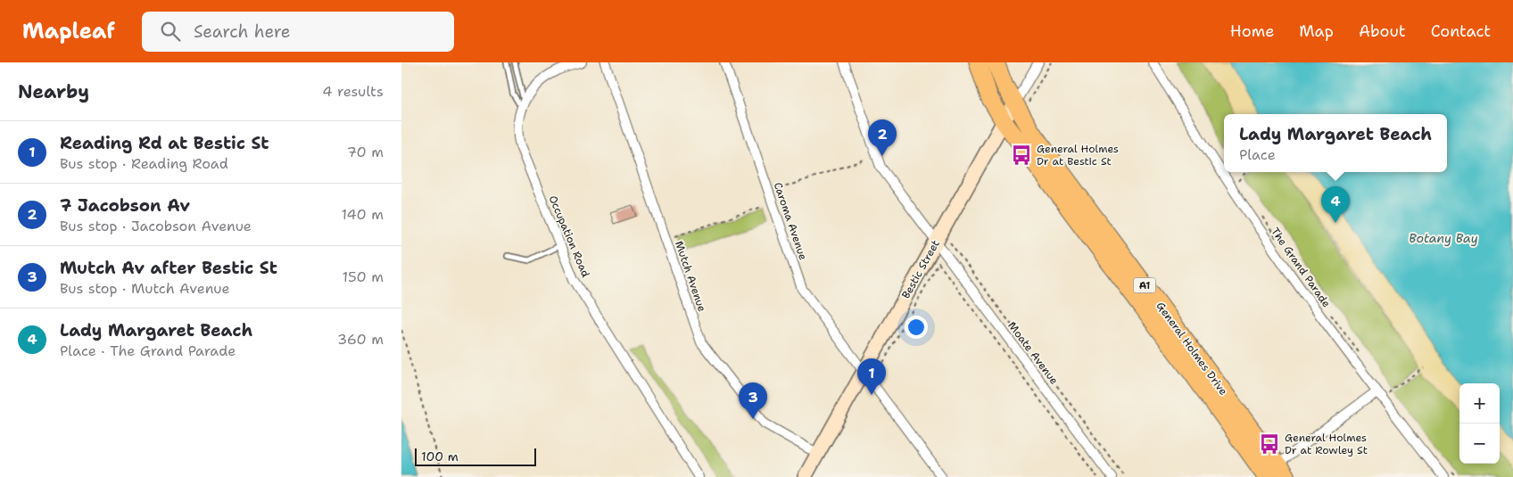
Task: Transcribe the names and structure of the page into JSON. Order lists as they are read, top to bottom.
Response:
{
  "streets": {
    "highway": ["A1", "General Holmes Drive"],
    "main road": ["Bestic Street"],
    "street": [
      "Caroma Avenue",
      "Occupation Road",
      "The Grand Parade",
      "Mutch Avenue",
      "Moate Avenue"
    ]
  },
  "crossings": [
    ["Caroma Avenue", "Bestic Street"],
    ["Bestic Street", "Mutch Avenue"],
    ["Bestic Street", "General Holmes Drive"],
    ["Bestic Street", "Moate Avenue"]
  ],
  "water": ["Botany Bay"],
  "places": {
    "bus stop": ["General Holmes Dr at Bestic St", "General Holmes Dr at Rowley St"]
  },
  "scale_bar": "100 m",
  "page": {
    "header": "Mapleaf",
    "search": "Search here",
    "nav": [
      "Home",
      "Map",
      "About",
      "Contact"
    ],
    "heading": ["Nearby", "4 results"],
    "popup": ["Lady Margaret Beach", "Place"],
    "pins": [
      "2",
      "4",
      "1",
      "3"
    ],
    "list": [
      {
        "mark": "1",
        "name": "Reading Rd at Bestic St",
        "note": "Bus stop · Reading Road",
        "value": "70 m"
      },
      {
        "mark": "2",
        "name": "7 Jacobson Av",
        "note": "Bus stop · Jacobson Avenue",
        "value": "140 m"
      },
      {
        "mark": "3",
        "name": "Mutch Av after Bestic St",
        "note": "Bus stop · Mutch Avenue",
        "value": "150 m"
      },
      {
        "mark": "4",
        "name": "Lady Margaret Beach",
        "note": "Place · The Grand Parade",
        "value": "360 m"
      }
    ],
    "map_buttons": ["+", "−"],
    "scale": "100 m"
  }
}
